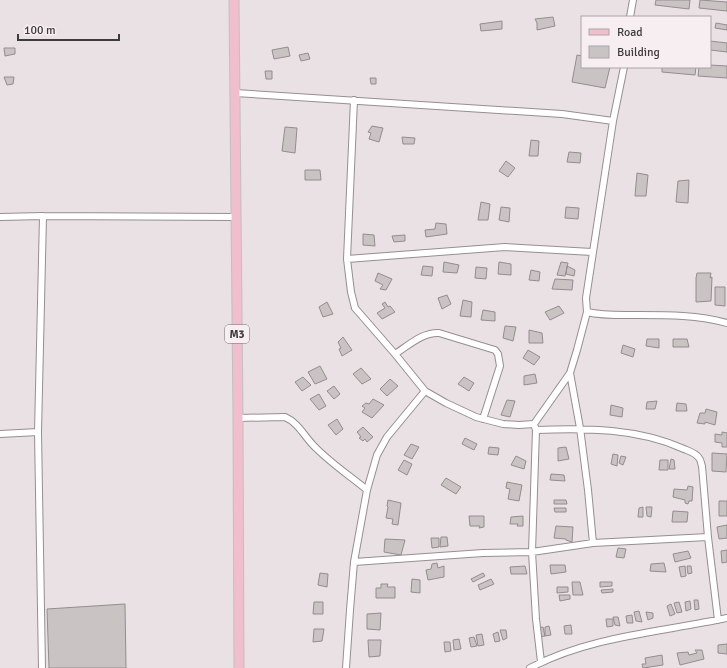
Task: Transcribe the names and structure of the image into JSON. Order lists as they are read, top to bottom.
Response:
{
  "streets": {
    "main road": ["M3"]
  },
  "legend": ["Road", "Building"],
  "scale_bar": "100 m"
}
